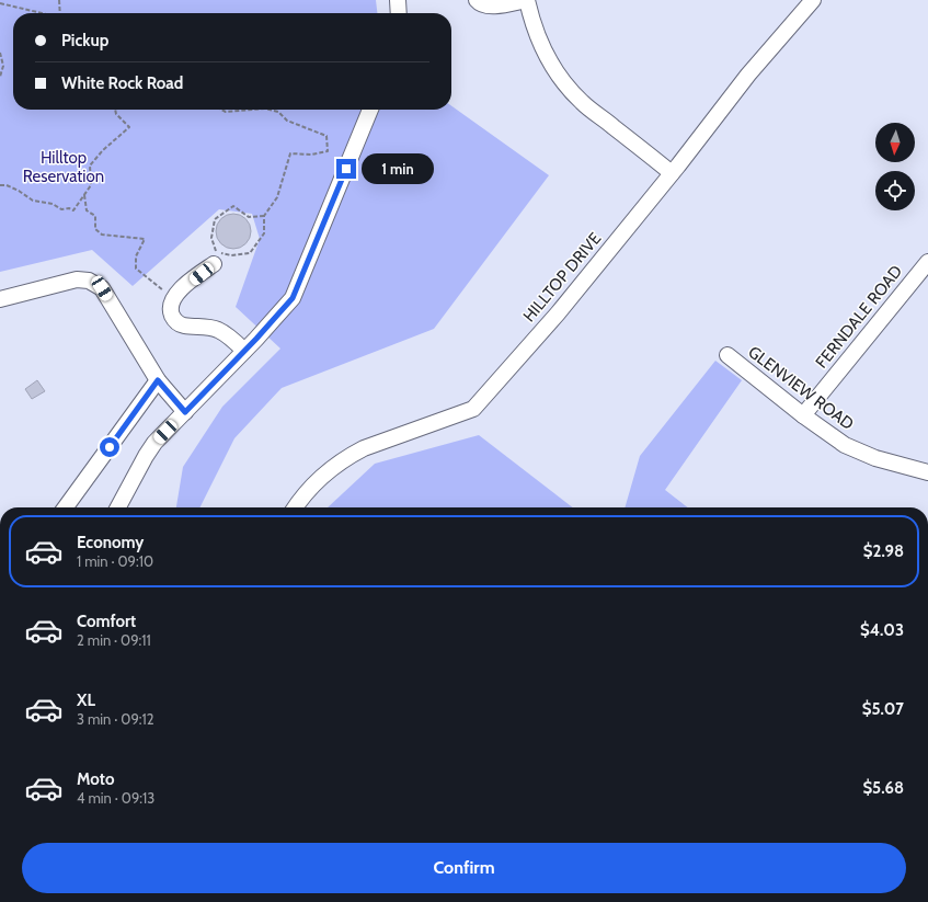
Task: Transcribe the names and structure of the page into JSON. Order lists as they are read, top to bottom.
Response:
{
  "streets": {
    "street": ["HILLTOP DRIVE", "FERNDALE ROAD", "GLENVIEW ROAD"]
  },
  "crossings": [
    ["FERNDALE ROAD", "GLENVIEW ROAD"]
  ],
  "parks": ["Hilltop Reservation"],
  "north": "bottom",
  "page": {
    "banner": ["Pickup", "White Rock Road"],
    "bubble": "1 min",
    "list": [
      {
        "name": "Economy",
        "note": "1 min · 09:10",
        "value": "$2.98"
      },
      {
        "name": "Comfort",
        "note": "2 min · 09:11",
        "value": "$4.03"
      },
      {
        "name": "XL",
        "note": "3 min · 09:12",
        "value": "$5.07"
      },
      {
        "name": "Moto",
        "note": "4 min · 09:13",
        "value": "$5.68"
      }
    ],
    "buttons": "Confirm"
  }
}
